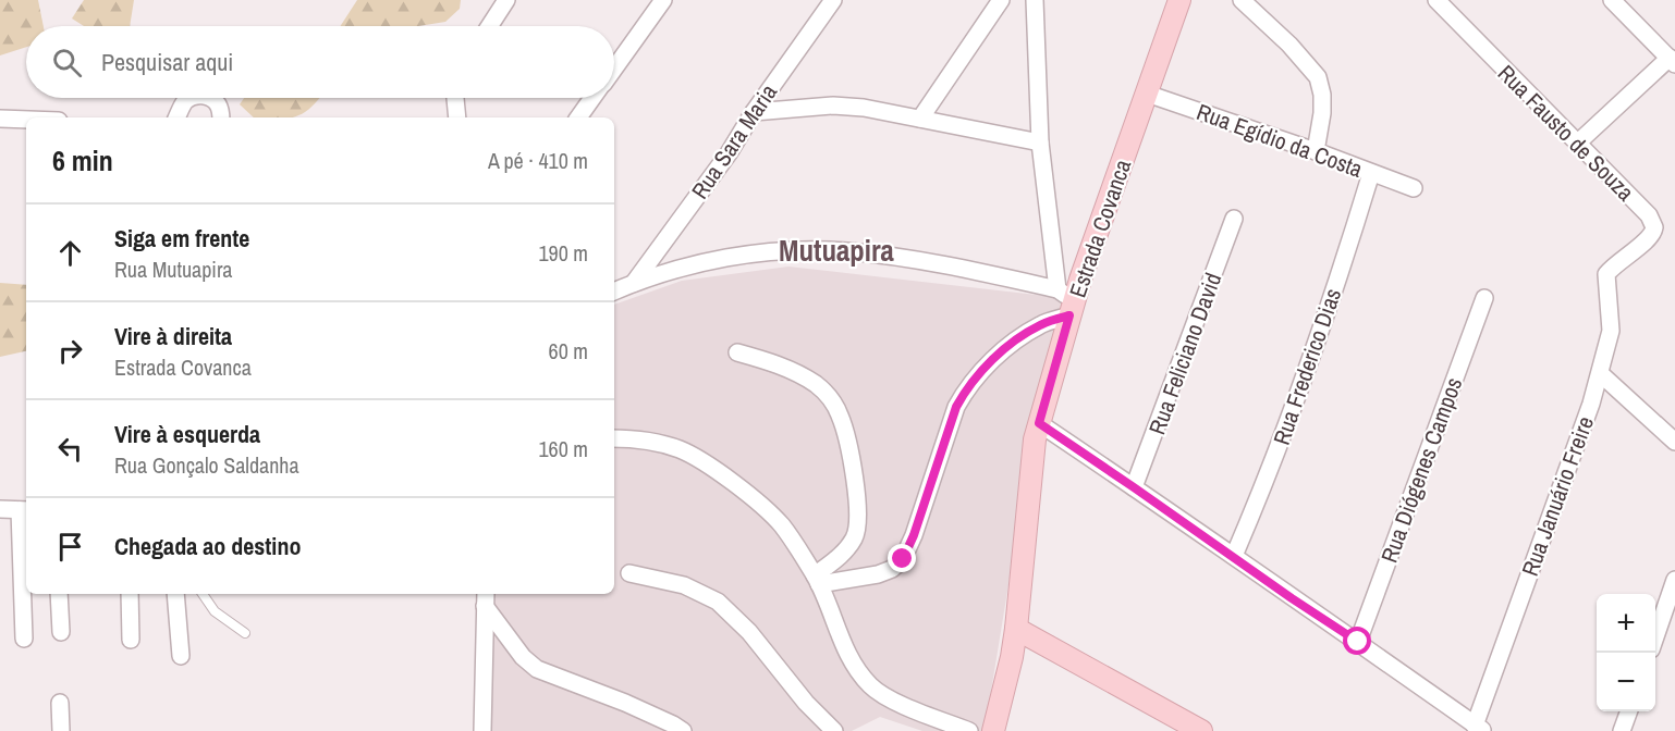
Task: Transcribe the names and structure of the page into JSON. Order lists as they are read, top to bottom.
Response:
{
  "streets": {
    "street": [
      "Rua Fausto de Souza",
      "Rua Egídio da Costa",
      "Rua Sara Maria",
      "Estrada Covanca",
      "Rua Feliciano David",
      "Rua Frederico Dias",
      "Rua Diógenes Campos",
      "Rua Januário Freire"
    ]
  },
  "crossings": [
    ["Rua Fausto de Souza", "Rua Januário Freire"],
    ["Rua Egídio da Costa", "Estrada Covanca"],
    ["Rua Egídio da Costa", "Rua Frederico Dias"]
  ],
  "districts": ["Mutuapira"],
  "page": {
    "search": "Pesquisar aqui",
    "heading": ["6 min", "A pé · 410 m"],
    "list": [
      ["Siga em frente", "Rua Mutuapira", "190 m"],
      ["Vire à direita", "Estrada Covanca", "60 m"],
      ["Vire à esquerda", "Rua Gonçalo Saldanha", "160 m"],
      "Chegada ao destino"
    ],
    "map_buttons": ["+", "−"]
  }
}
